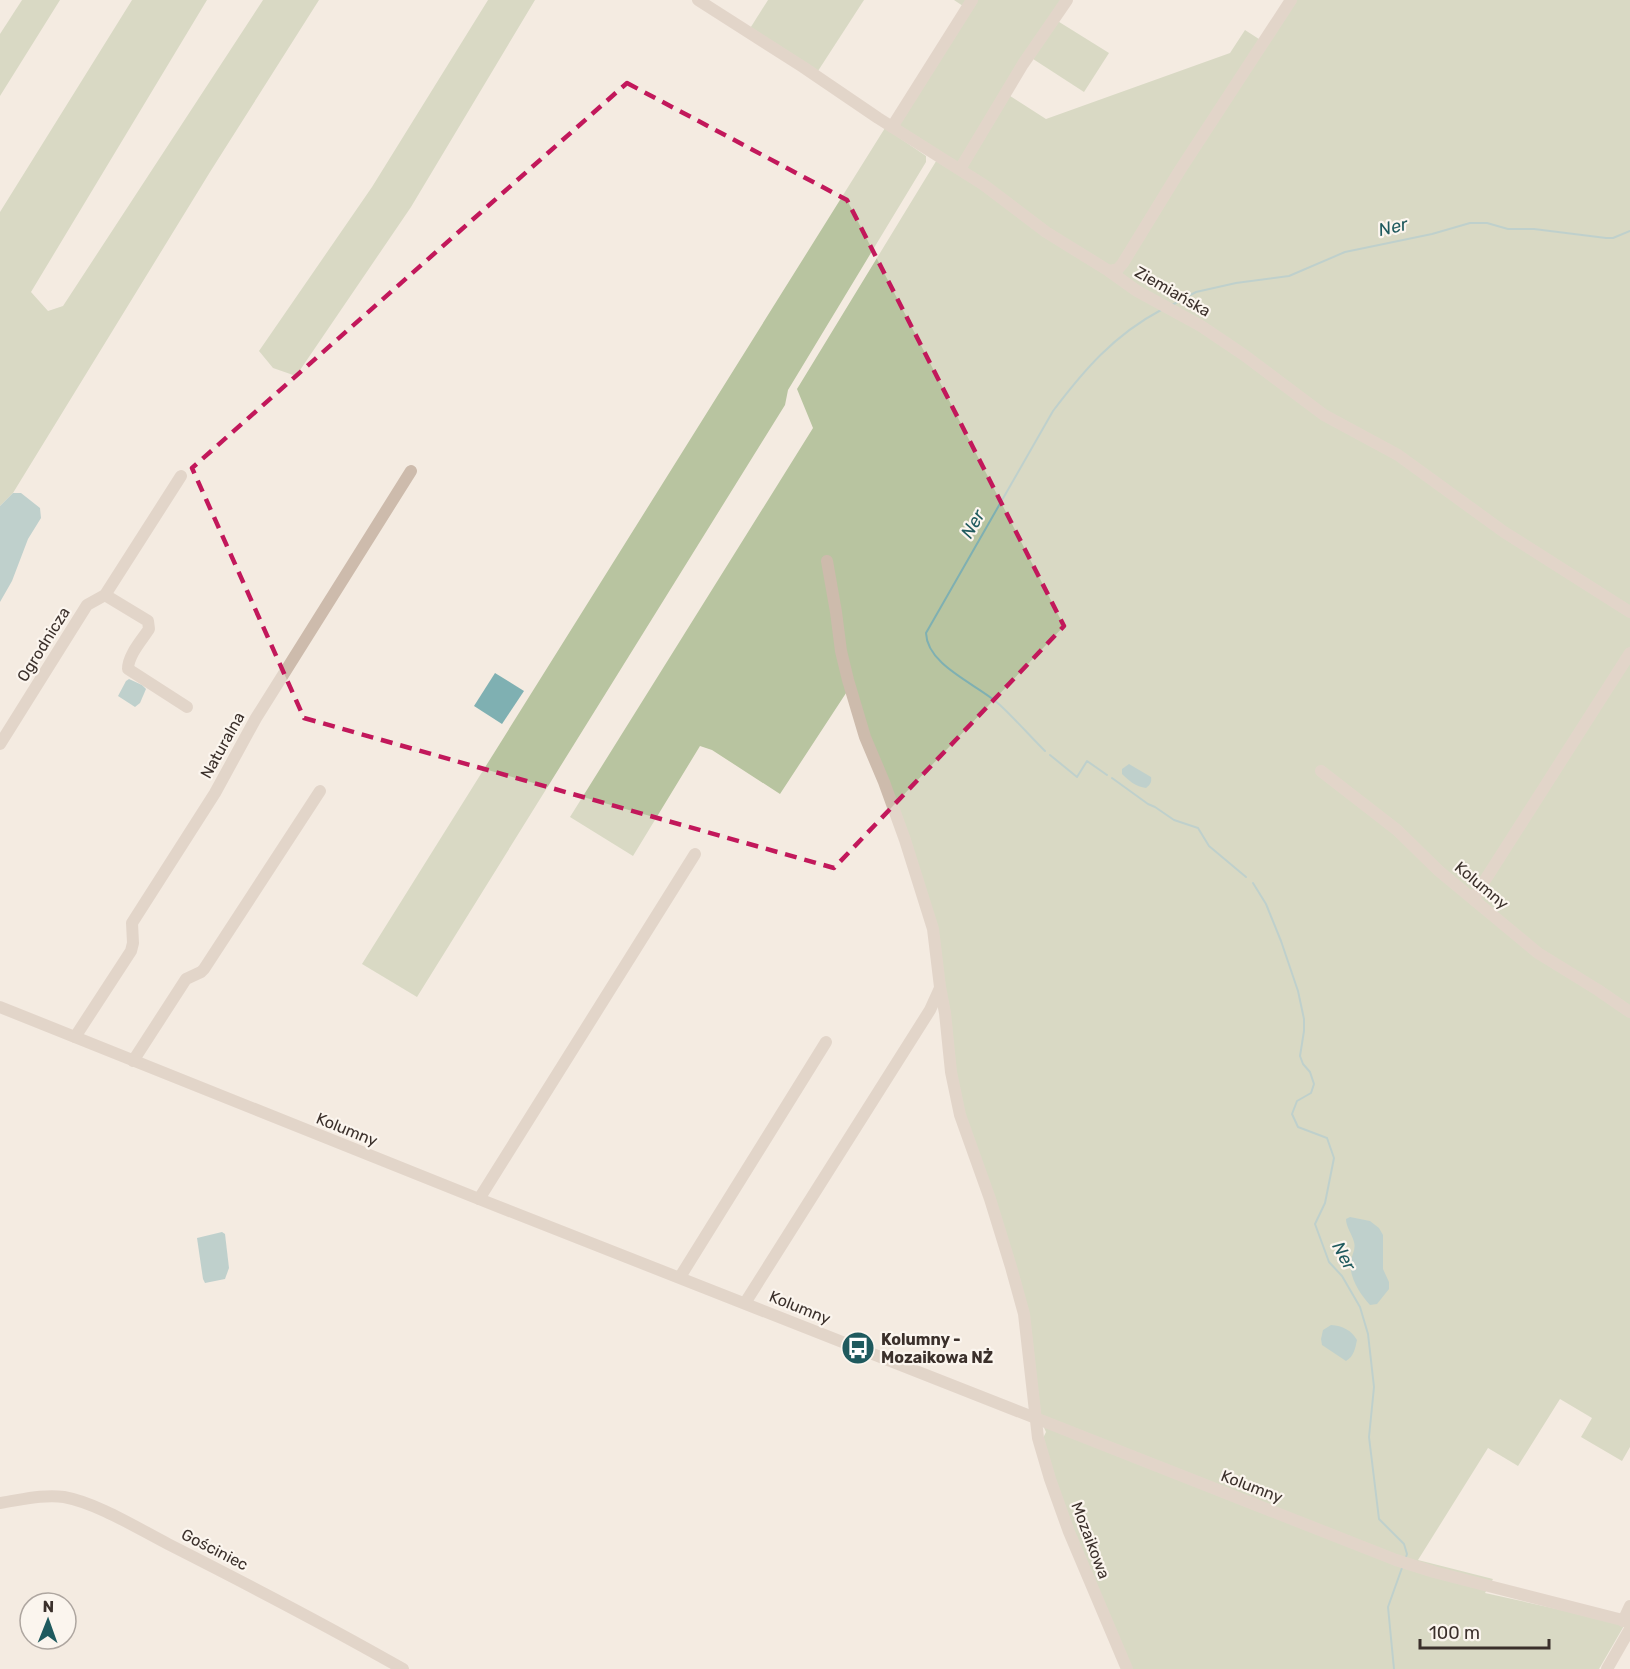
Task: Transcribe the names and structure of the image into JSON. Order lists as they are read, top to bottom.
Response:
{
  "streets": {
    "street": [
      "Ziemiańska",
      "Ogrodnicza",
      "Naturalna",
      "Kolumny",
      "Mozaikowa",
      "Gościniec"
    ]
  },
  "crossings": [
    ["Naturalna", "Kolumny"],
    ["Kolumny", "Mozaikowa"]
  ],
  "water": ["Ner"],
  "places": {
    "bus stop": ["Kolumny - Mozaikowa NŻ"]
  },
  "scale_bar": "100 m",
  "north": "top"
}
